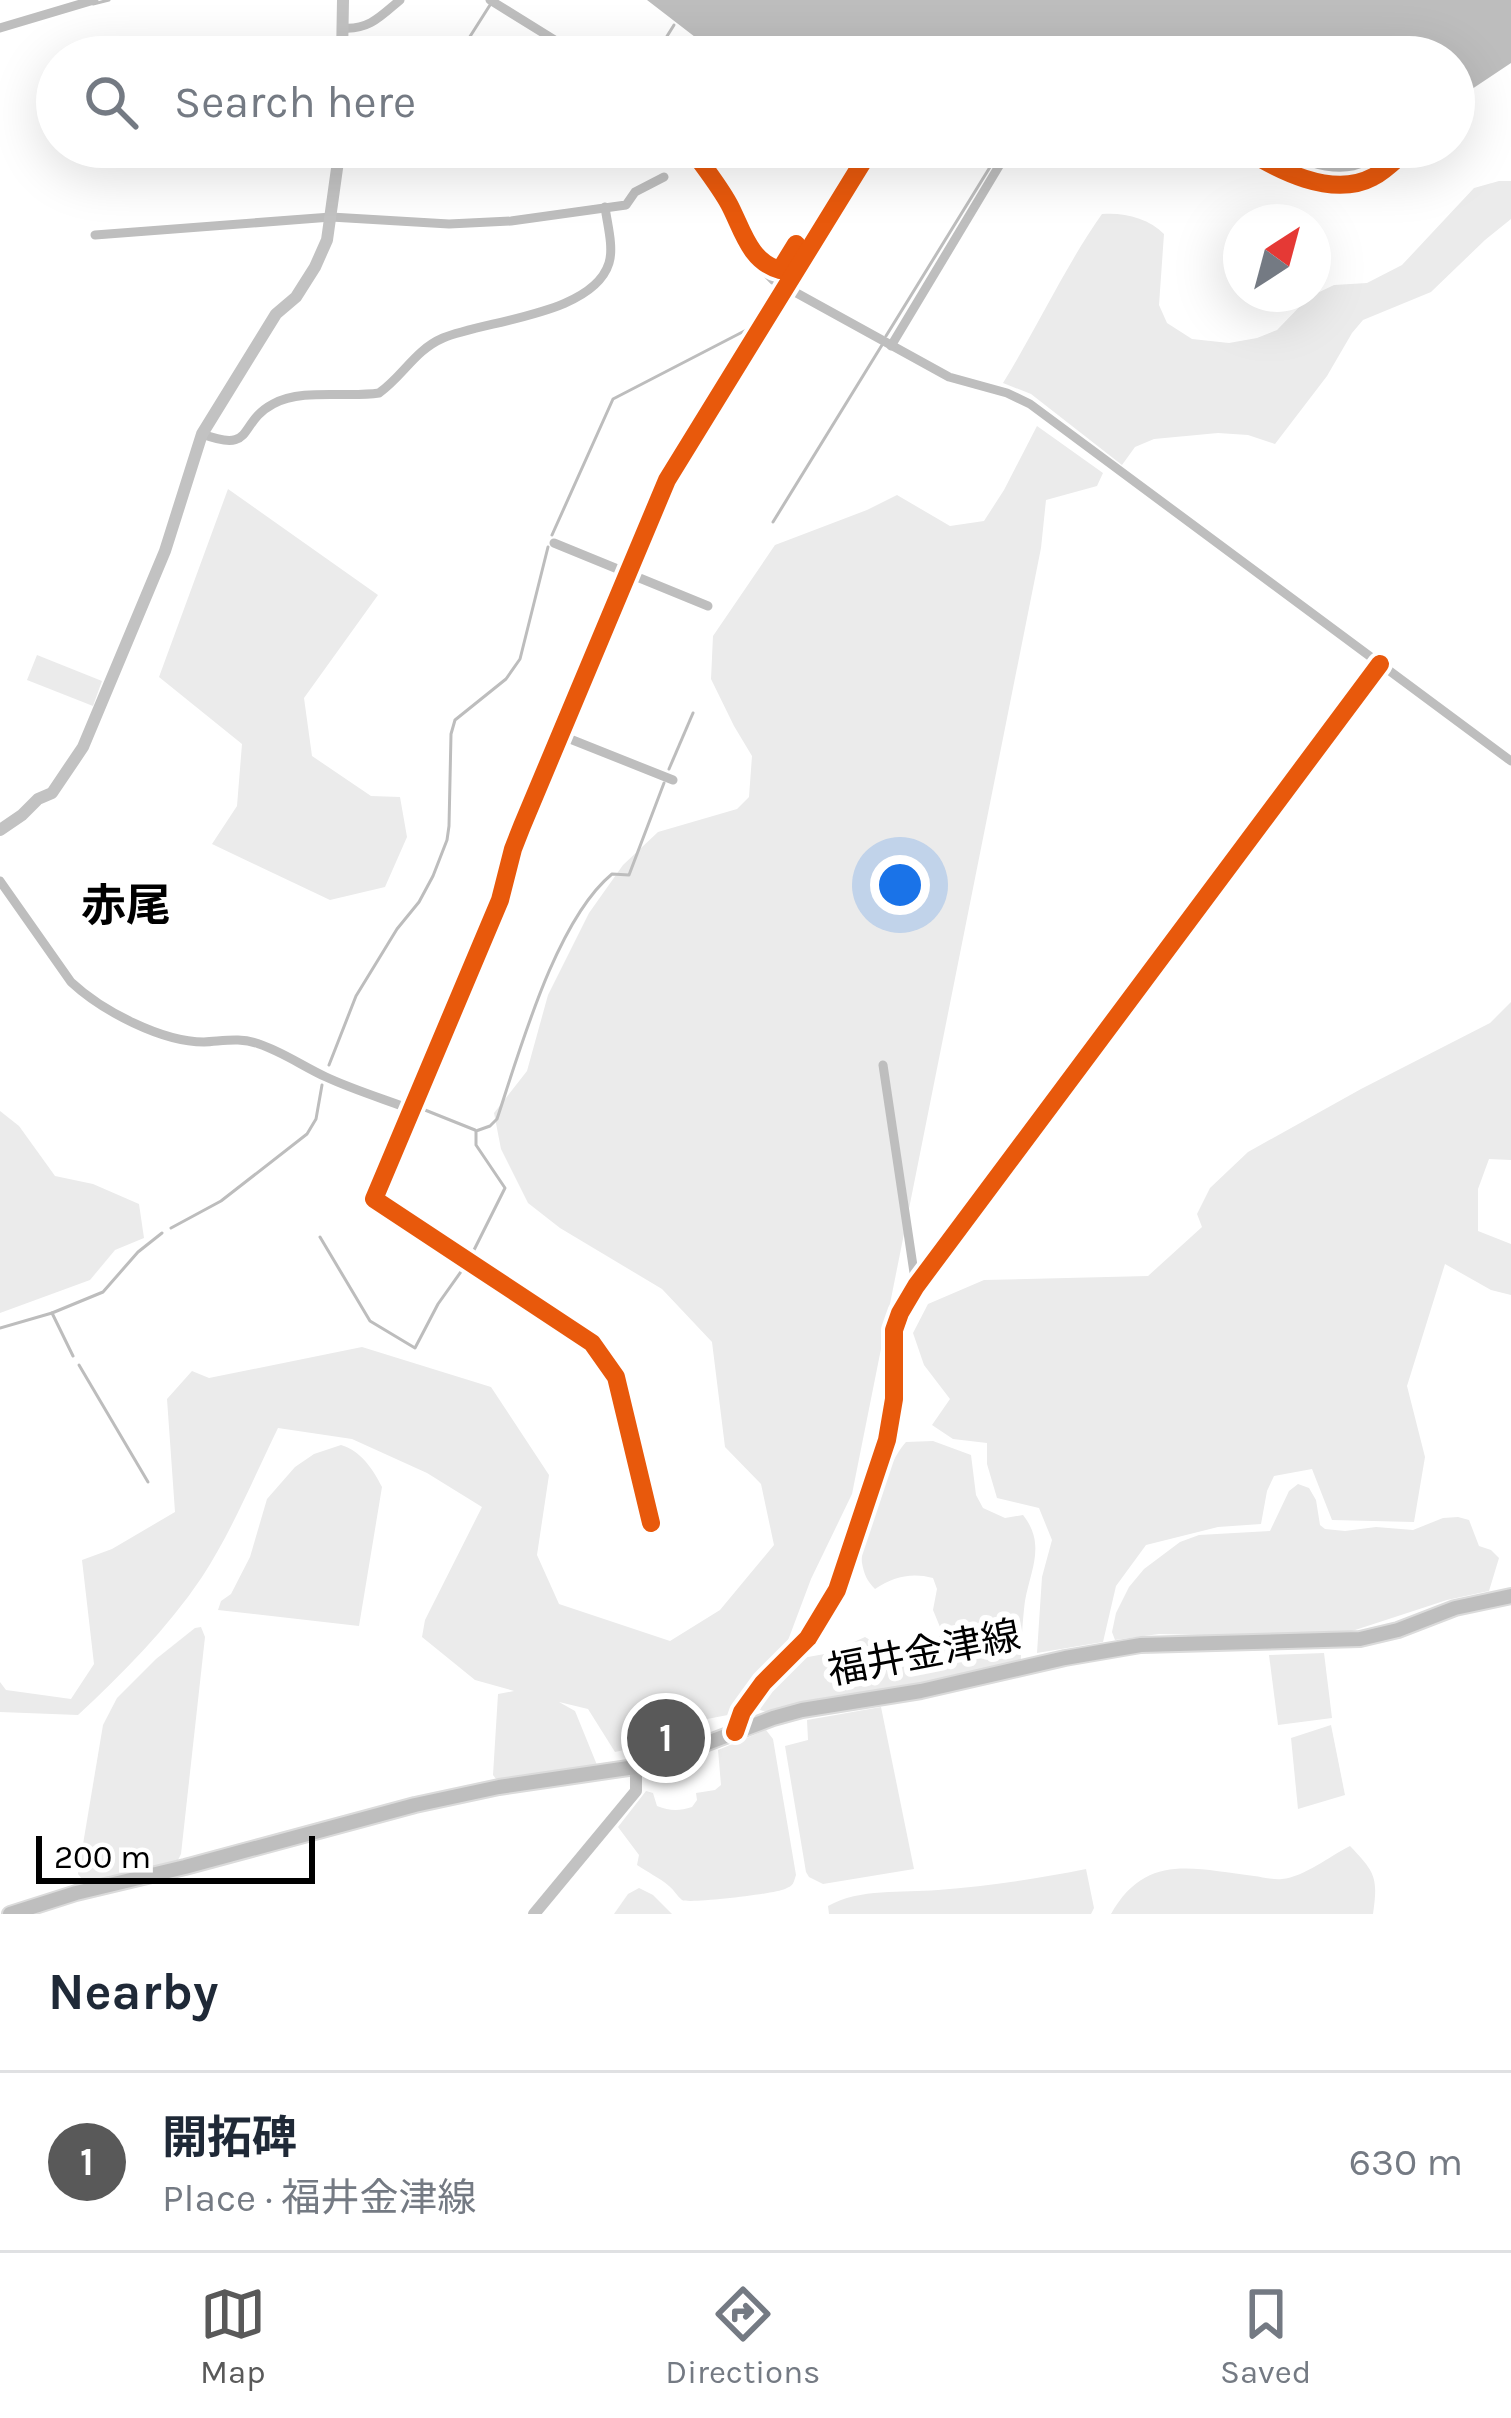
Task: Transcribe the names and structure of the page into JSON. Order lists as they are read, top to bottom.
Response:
{
  "streets": {
    "main road": ["福井金津線"]
  },
  "districts": ["赤尾"],
  "scale_bar": "200 m",
  "north": "top right",
  "page": {
    "search": "Search here",
    "pins": "1",
    "scale": "200 m",
    "heading": "Nearby",
    "list": [
      {
        "mark": "1",
        "name": "開拓碑",
        "note": "Place · 福井金津線",
        "value": "630 m"
      }
    ],
    "nav": ["Map", "Directions", "Saved"]
  }
}
